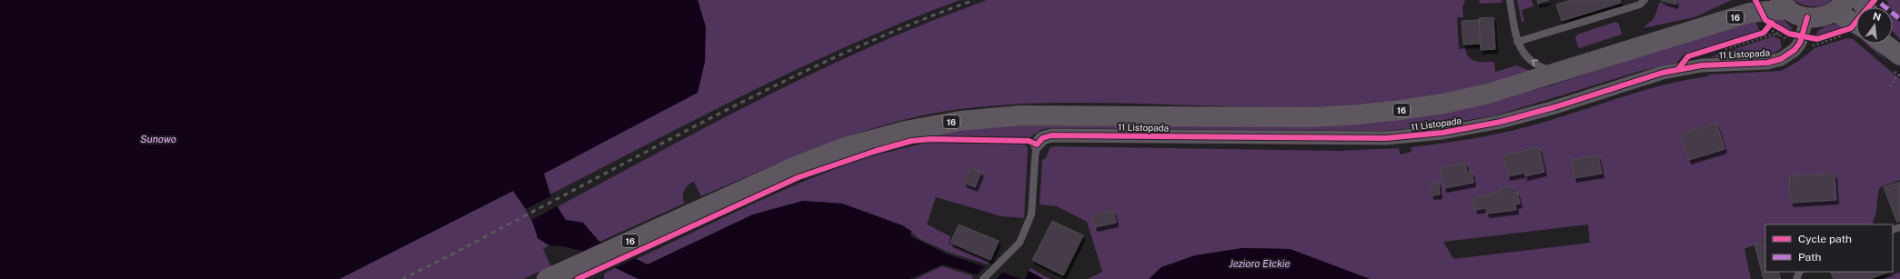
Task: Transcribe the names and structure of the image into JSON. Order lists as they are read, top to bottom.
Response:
{
  "streets": {
    "main road": ["16"],
    "street": ["11 Listopada"]
  },
  "crossings": [
    ["16", "11 Listopada"]
  ],
  "water": ["Sunowo", "Jezioro Ełckie"],
  "legend": ["Cycle path", "Path"],
  "north": "top"
}
